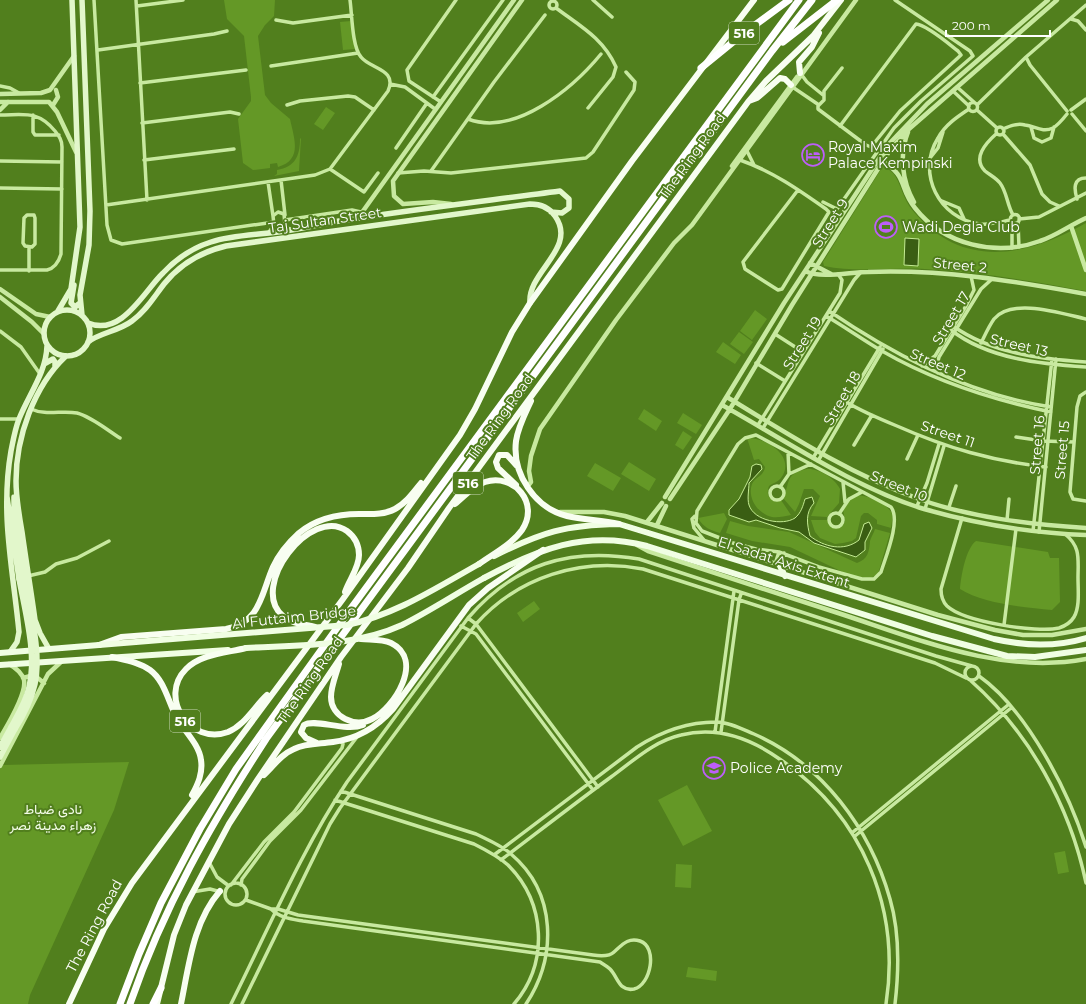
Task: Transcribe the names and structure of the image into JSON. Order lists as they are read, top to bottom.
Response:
{
  "streets": {
    "highway": ["516", "The Ring Road"],
    "main road": ["Taj Sultan Street", "El Sadat Axis Extent", "Al Futtaim Bridge"],
    "street": [
      "Street 9",
      "Street 2",
      "Street 17",
      "Street 19",
      "Street 13",
      "Street 12",
      "Street 18",
      "Street 11",
      "Street 16",
      "Street 15",
      "Street 10"
    ]
  },
  "crossings": [
    ["516", "The Ring Road"],
    ["516", "El Sadat Axis Extent"],
    ["516", "Al Futtaim Bridge"],
    ["Street 9", "Street 2"],
    ["Street 9", "Street 10"],
    ["Street 2", "Street 17"],
    ["Street 2", "Street 19"],
    ["Street 17", "Street 13"],
    ["Street 17", "Street 12"],
    ["Street 19", "Street 12"],
    ["Street 19", "Street 10"],
    ["Street 13", "Street 16"],
    ["Street 12", "Street 18"],
    ["Street 12", "Street 16"],
    ["Street 18", "Street 11"],
    ["Street 18", "Street 10"],
    ["Street 11", "Street 16"],
    ["Street 16", "Street 10"],
    ["El Sadat Axis Extent", "Al Futtaim Bridge"]
  ],
  "parks": ["نادى ضباط زهراء مدينة نصر"],
  "places": {
    "hotel": ["Royal Maxim Palace Kempinski"],
    "sports": ["Wadi Degla Club"],
    "school or university": ["Police Academy"]
  },
  "scale_bar": "200 m"
}
